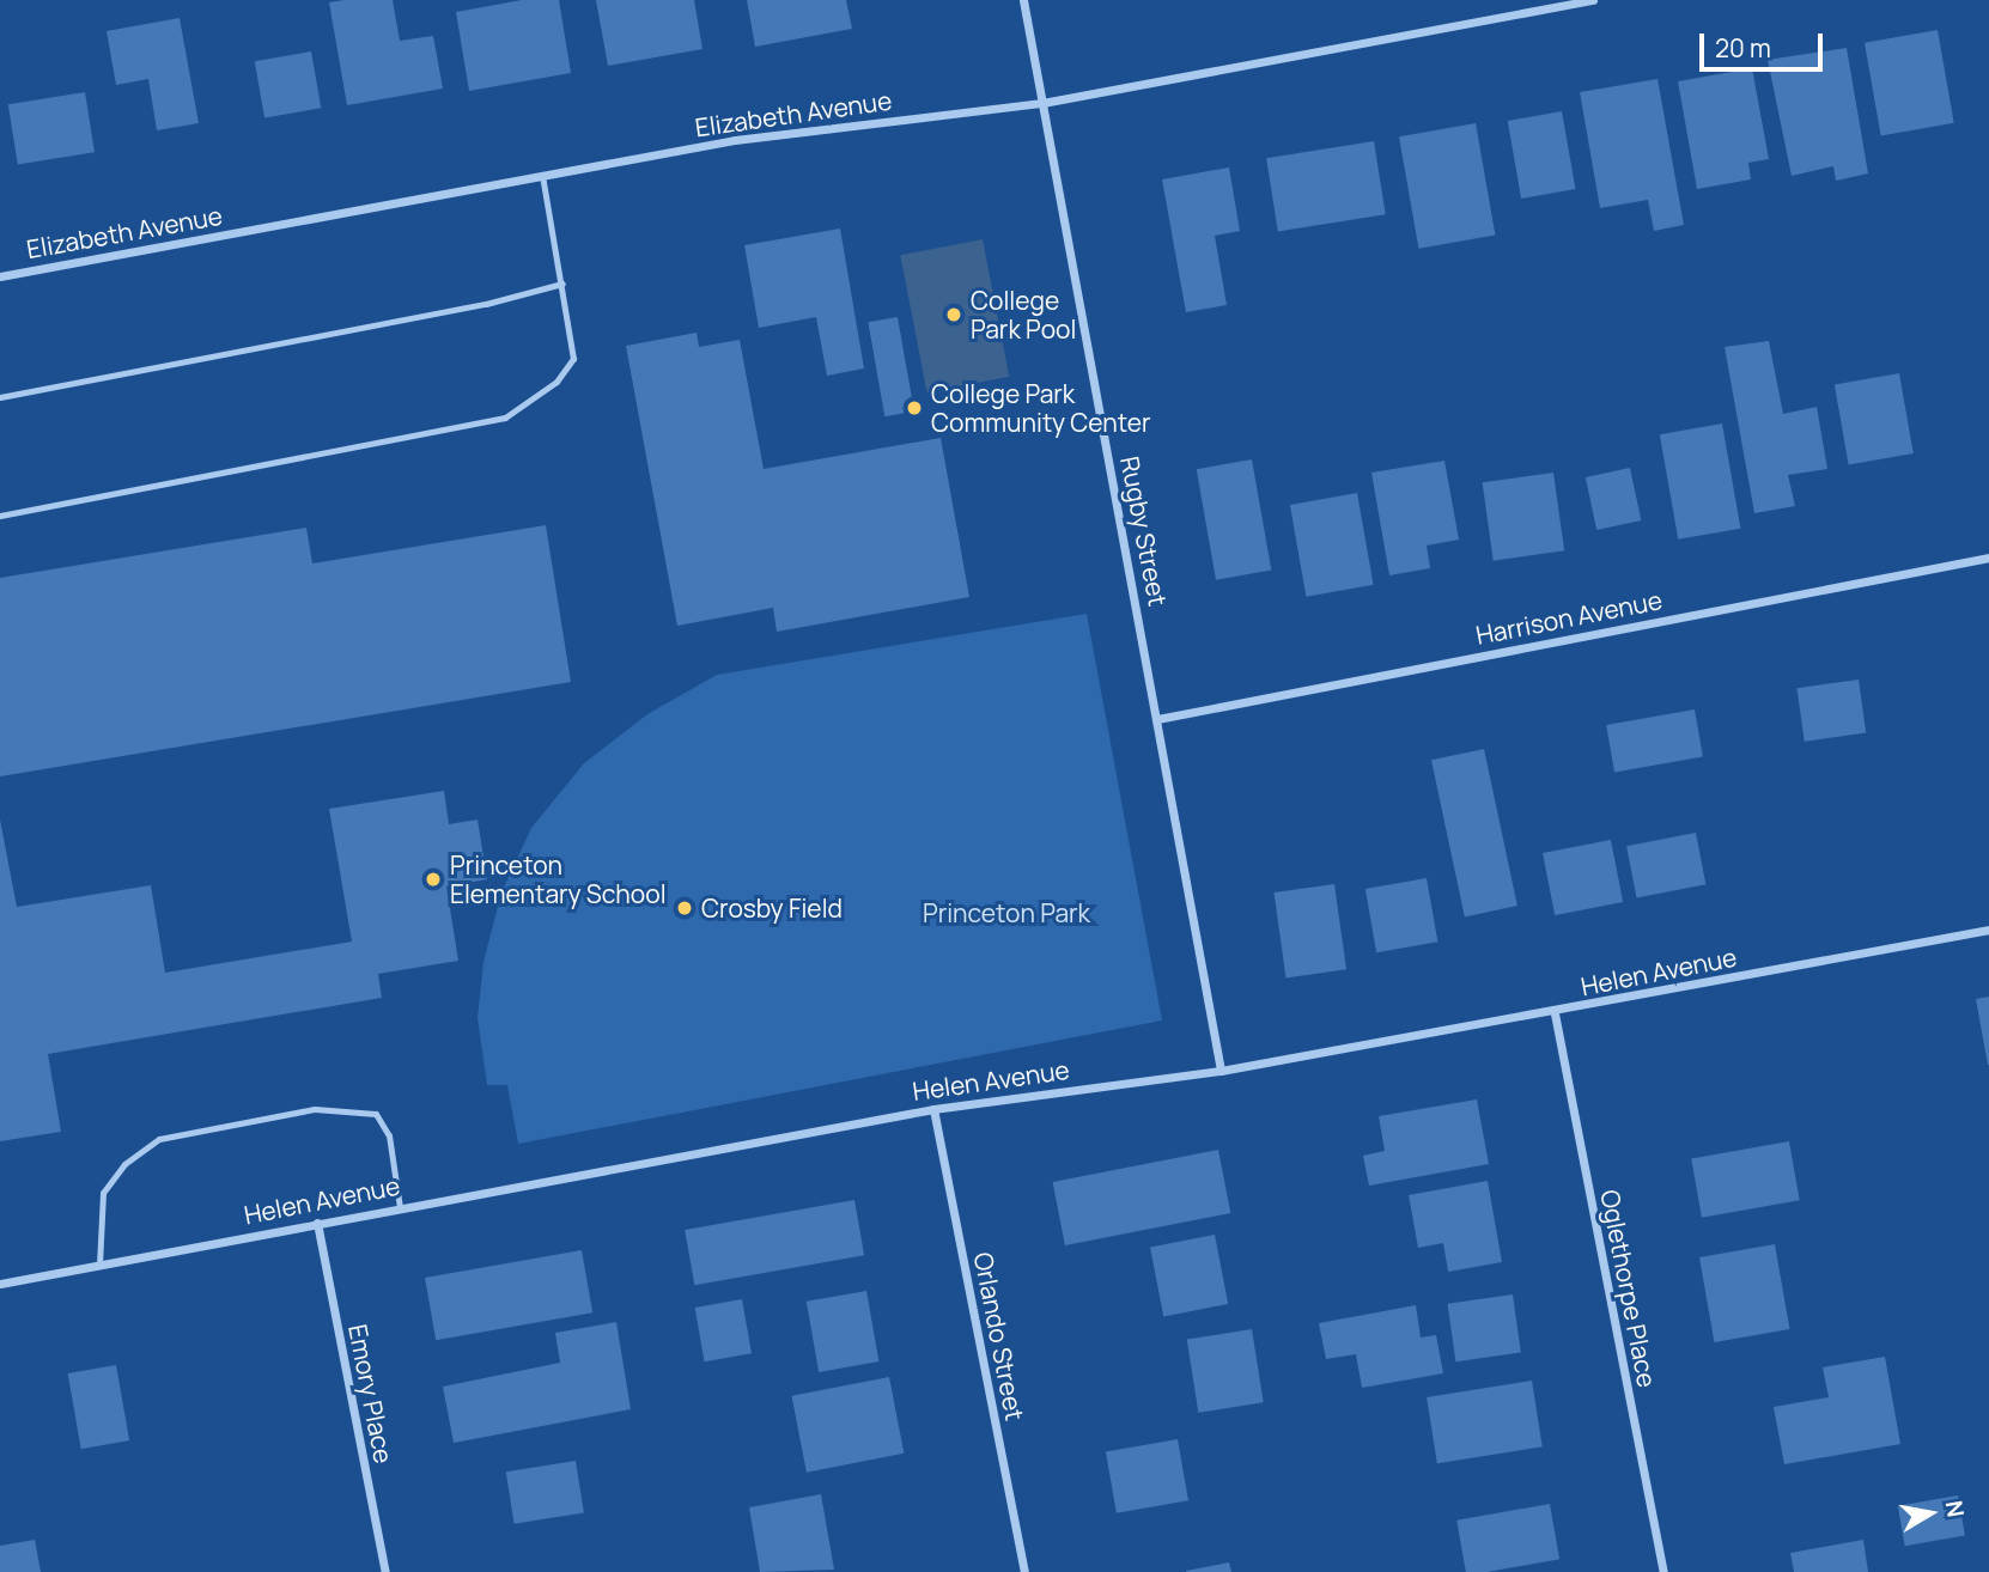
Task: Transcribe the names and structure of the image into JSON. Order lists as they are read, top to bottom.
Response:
{
  "streets": {
    "street": [
      "Elizabeth Avenue",
      "Rugby Street",
      "Harrison Avenue",
      "Helen Avenue",
      "Oglethorpe Place",
      "Orlando Street",
      "Emory Place"
    ]
  },
  "crossings": [
    ["Elizabeth Avenue", "Rugby Street"],
    ["Rugby Street", "Harrison Avenue"],
    ["Rugby Street", "Helen Avenue"],
    ["Helen Avenue", "Oglethorpe Place"],
    ["Helen Avenue", "Orlando Street"],
    ["Helen Avenue", "Emory Place"]
  ],
  "parks": ["Princeton Park"],
  "places": [
    "College Park Pool",
    "College Park Community Center",
    "Princeton Elementary School",
    "Crosby Field"
  ],
  "scale_bar": "20 m",
  "north": "right"
}
